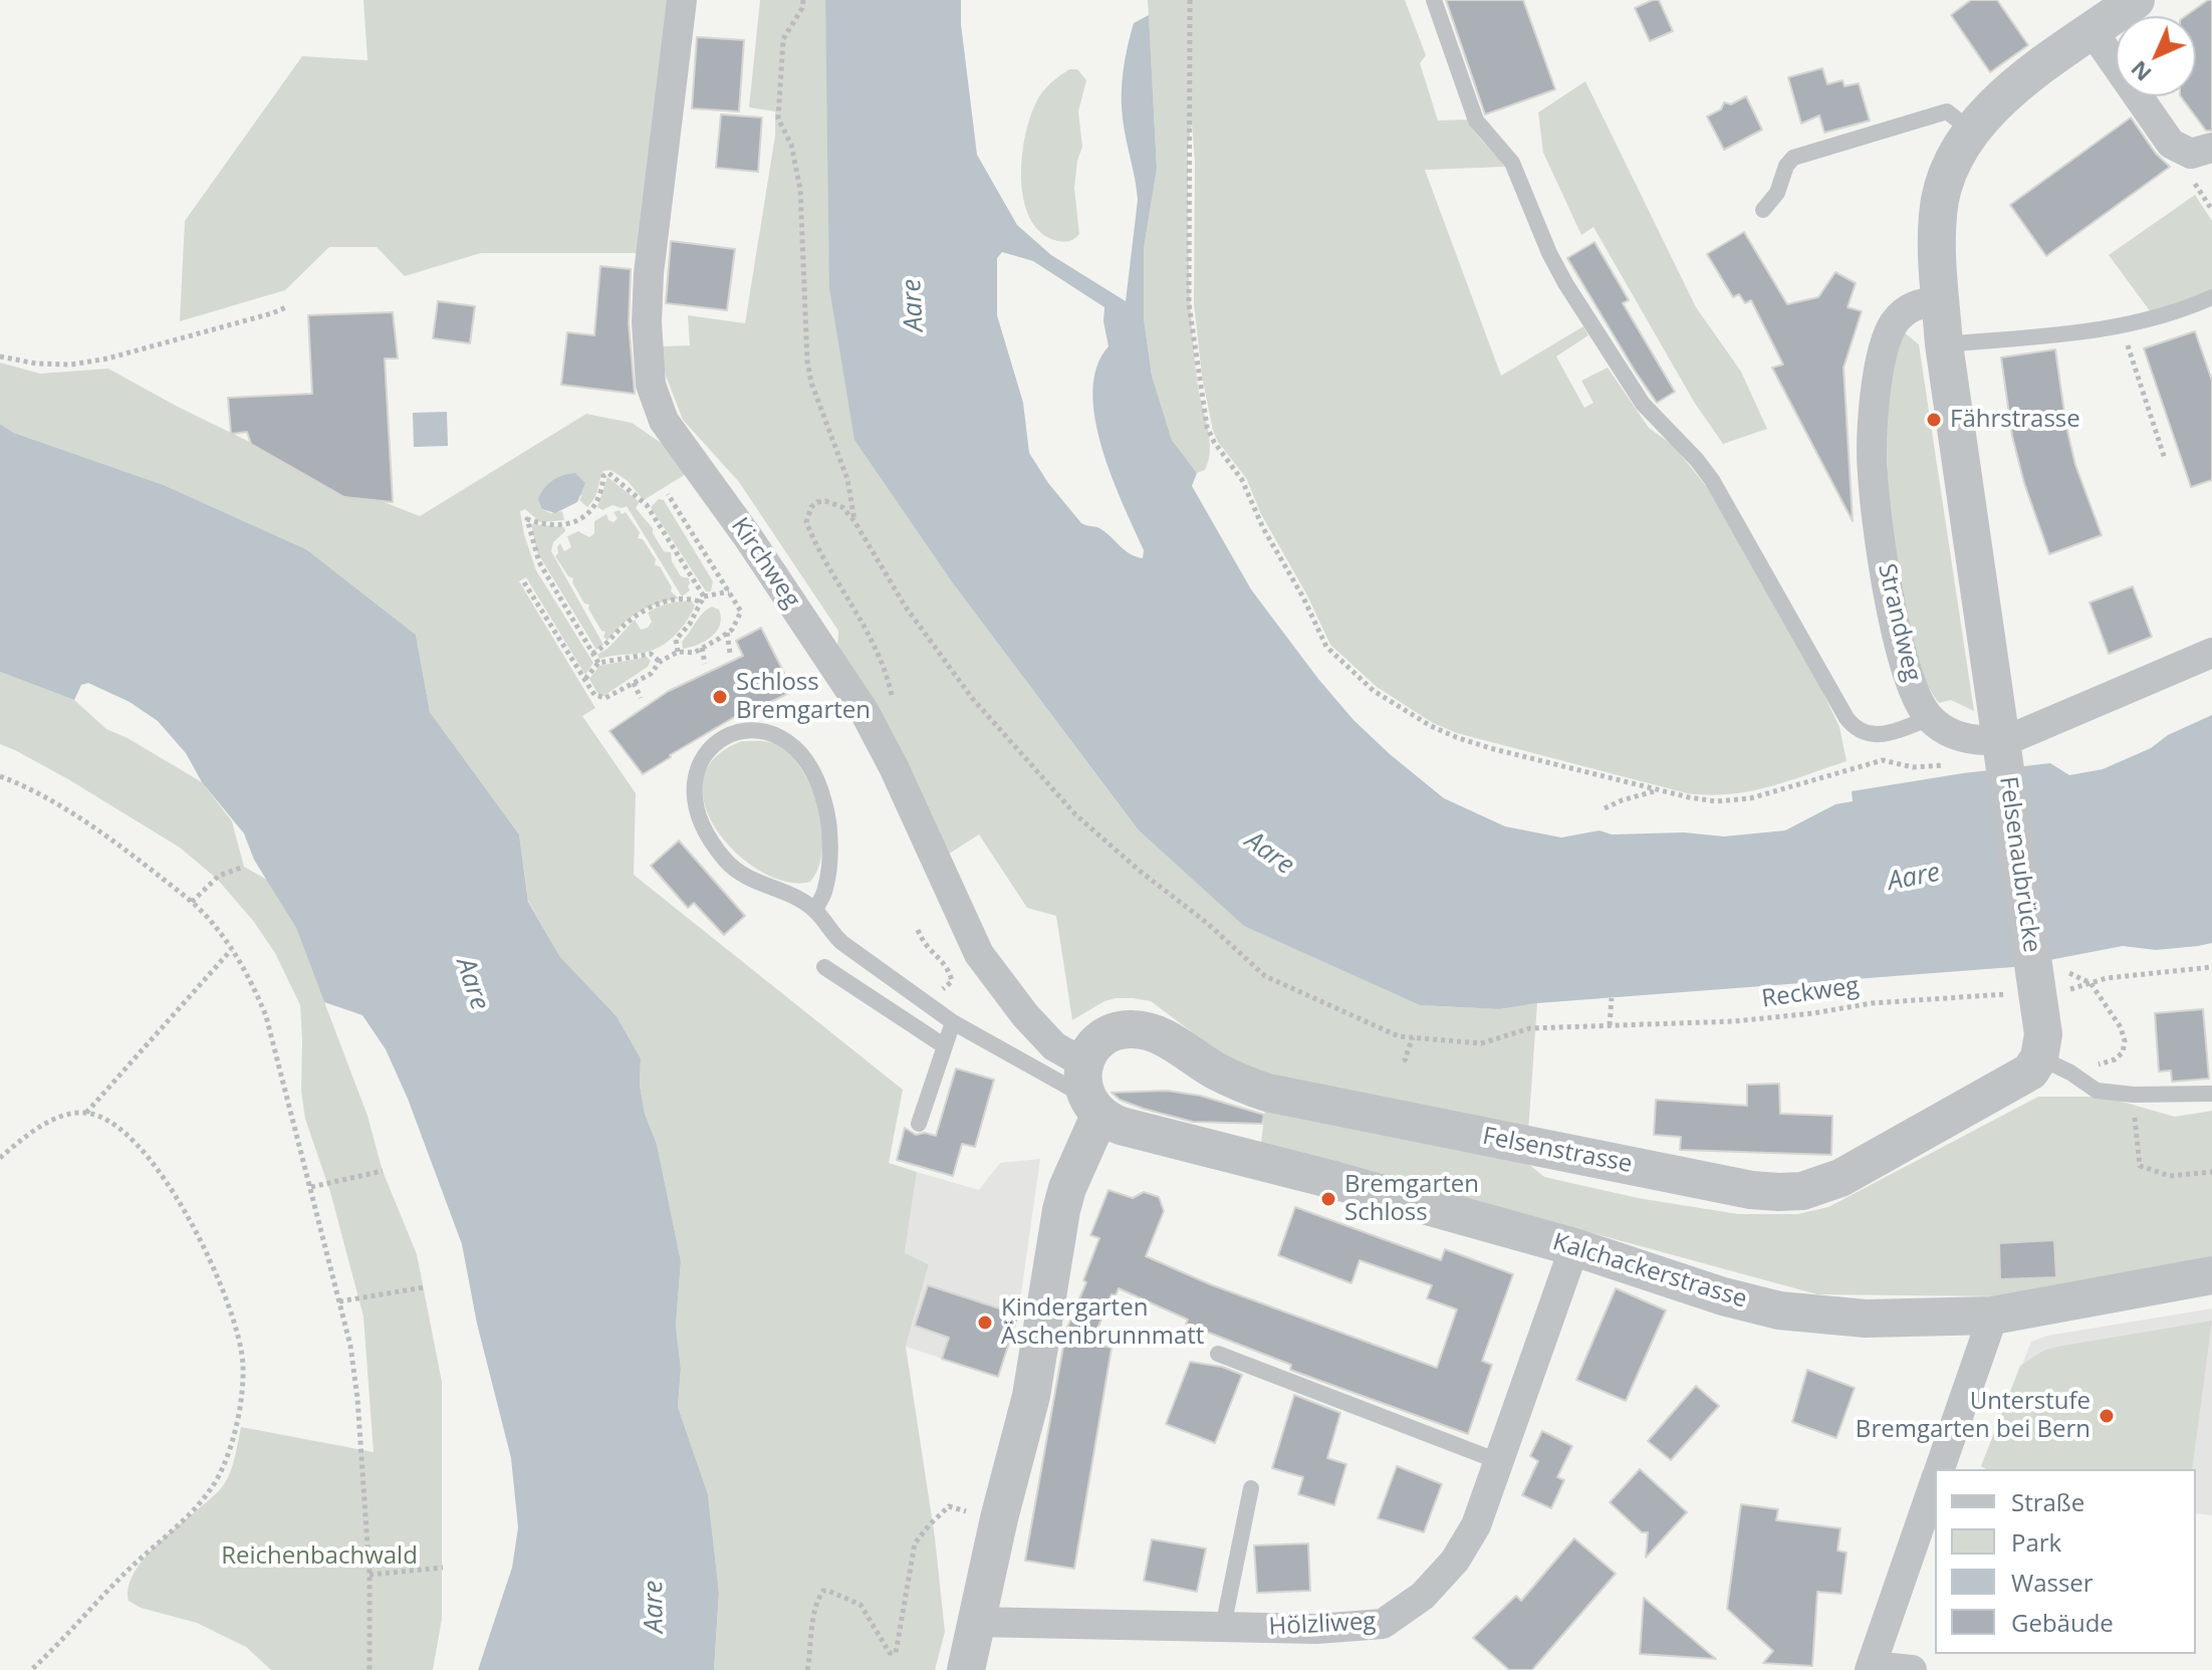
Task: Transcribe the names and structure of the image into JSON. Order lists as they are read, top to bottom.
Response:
{
  "streets": {
    "street": [
      "Kirchweg",
      "Strandweg",
      "Felsenaubrücke",
      "Felsenstrasse",
      "Kalchackerstrasse",
      "Hölzliweg"
    ],
    "path": ["Reckweg"]
  },
  "crossings": [
    ["Kirchweg", "Felsenstrasse"],
    ["Kirchweg", "Kalchackerstrasse"],
    ["Felsenaubrücke", "Reckweg"],
    ["Felsenstrasse", "Kalchackerstrasse"],
    ["Felsenstrasse", "Hölzliweg"],
    ["Kalchackerstrasse", "Hölzliweg"]
  ],
  "water": ["Aare"],
  "parks": ["Reichenbachwald"],
  "places": [
    "Fährstrasse",
    "Schloss Bremgarten",
    "Bremgarten Schloss",
    "Kindergarten Äschenbrunnmatt",
    "Unterstufe Bremgarten bei Bern"
  ],
  "legend": [
    "Straße",
    "Park",
    "Wasser",
    "Gebäude"
  ],
  "north": "bottom left"
}
